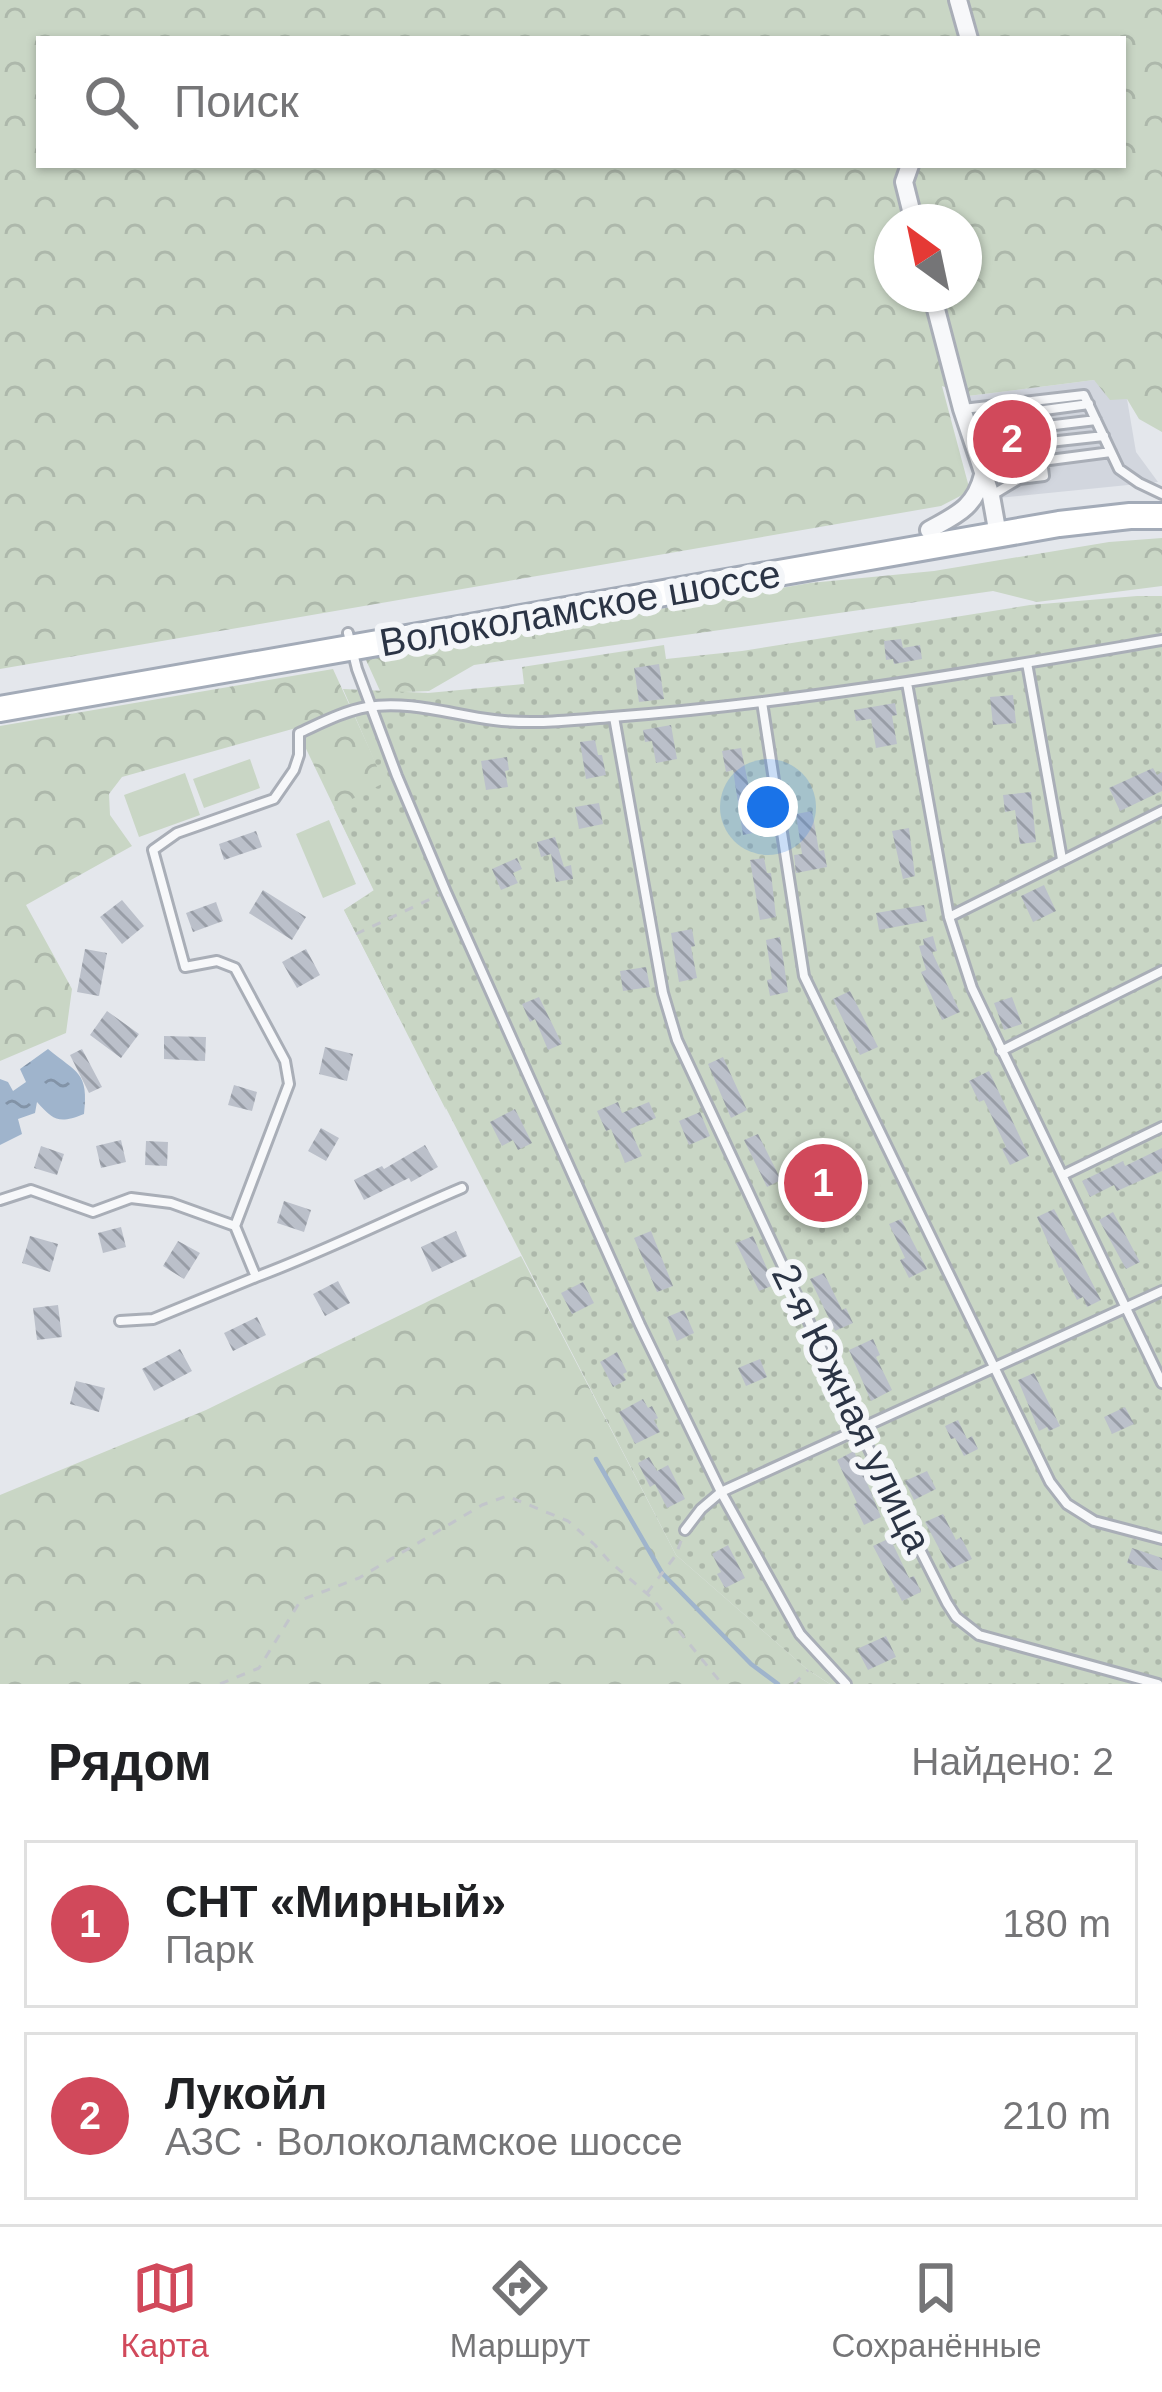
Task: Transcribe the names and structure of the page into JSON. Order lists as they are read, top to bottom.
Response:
{
  "streets": {
    "main road": ["Волоколамское шоссе"],
    "lane": ["2-я Южная улица"]
  },
  "north": "top left",
  "page": {
    "search": "Поиск",
    "pins": ["2", "1"],
    "heading": ["Рядом", "Найдено: 2"],
    "list": [
      {
        "mark": "1",
        "name": "СНТ «Мирный»",
        "note": "Парк",
        "value": "180 m"
      },
      {
        "mark": "2",
        "name": "Лукойл",
        "note": "АЗС · Волоколамское шоссе",
        "value": "210 m"
      }
    ],
    "nav": ["Карта", "Маршрут", "Сохранённые"]
  }
}
